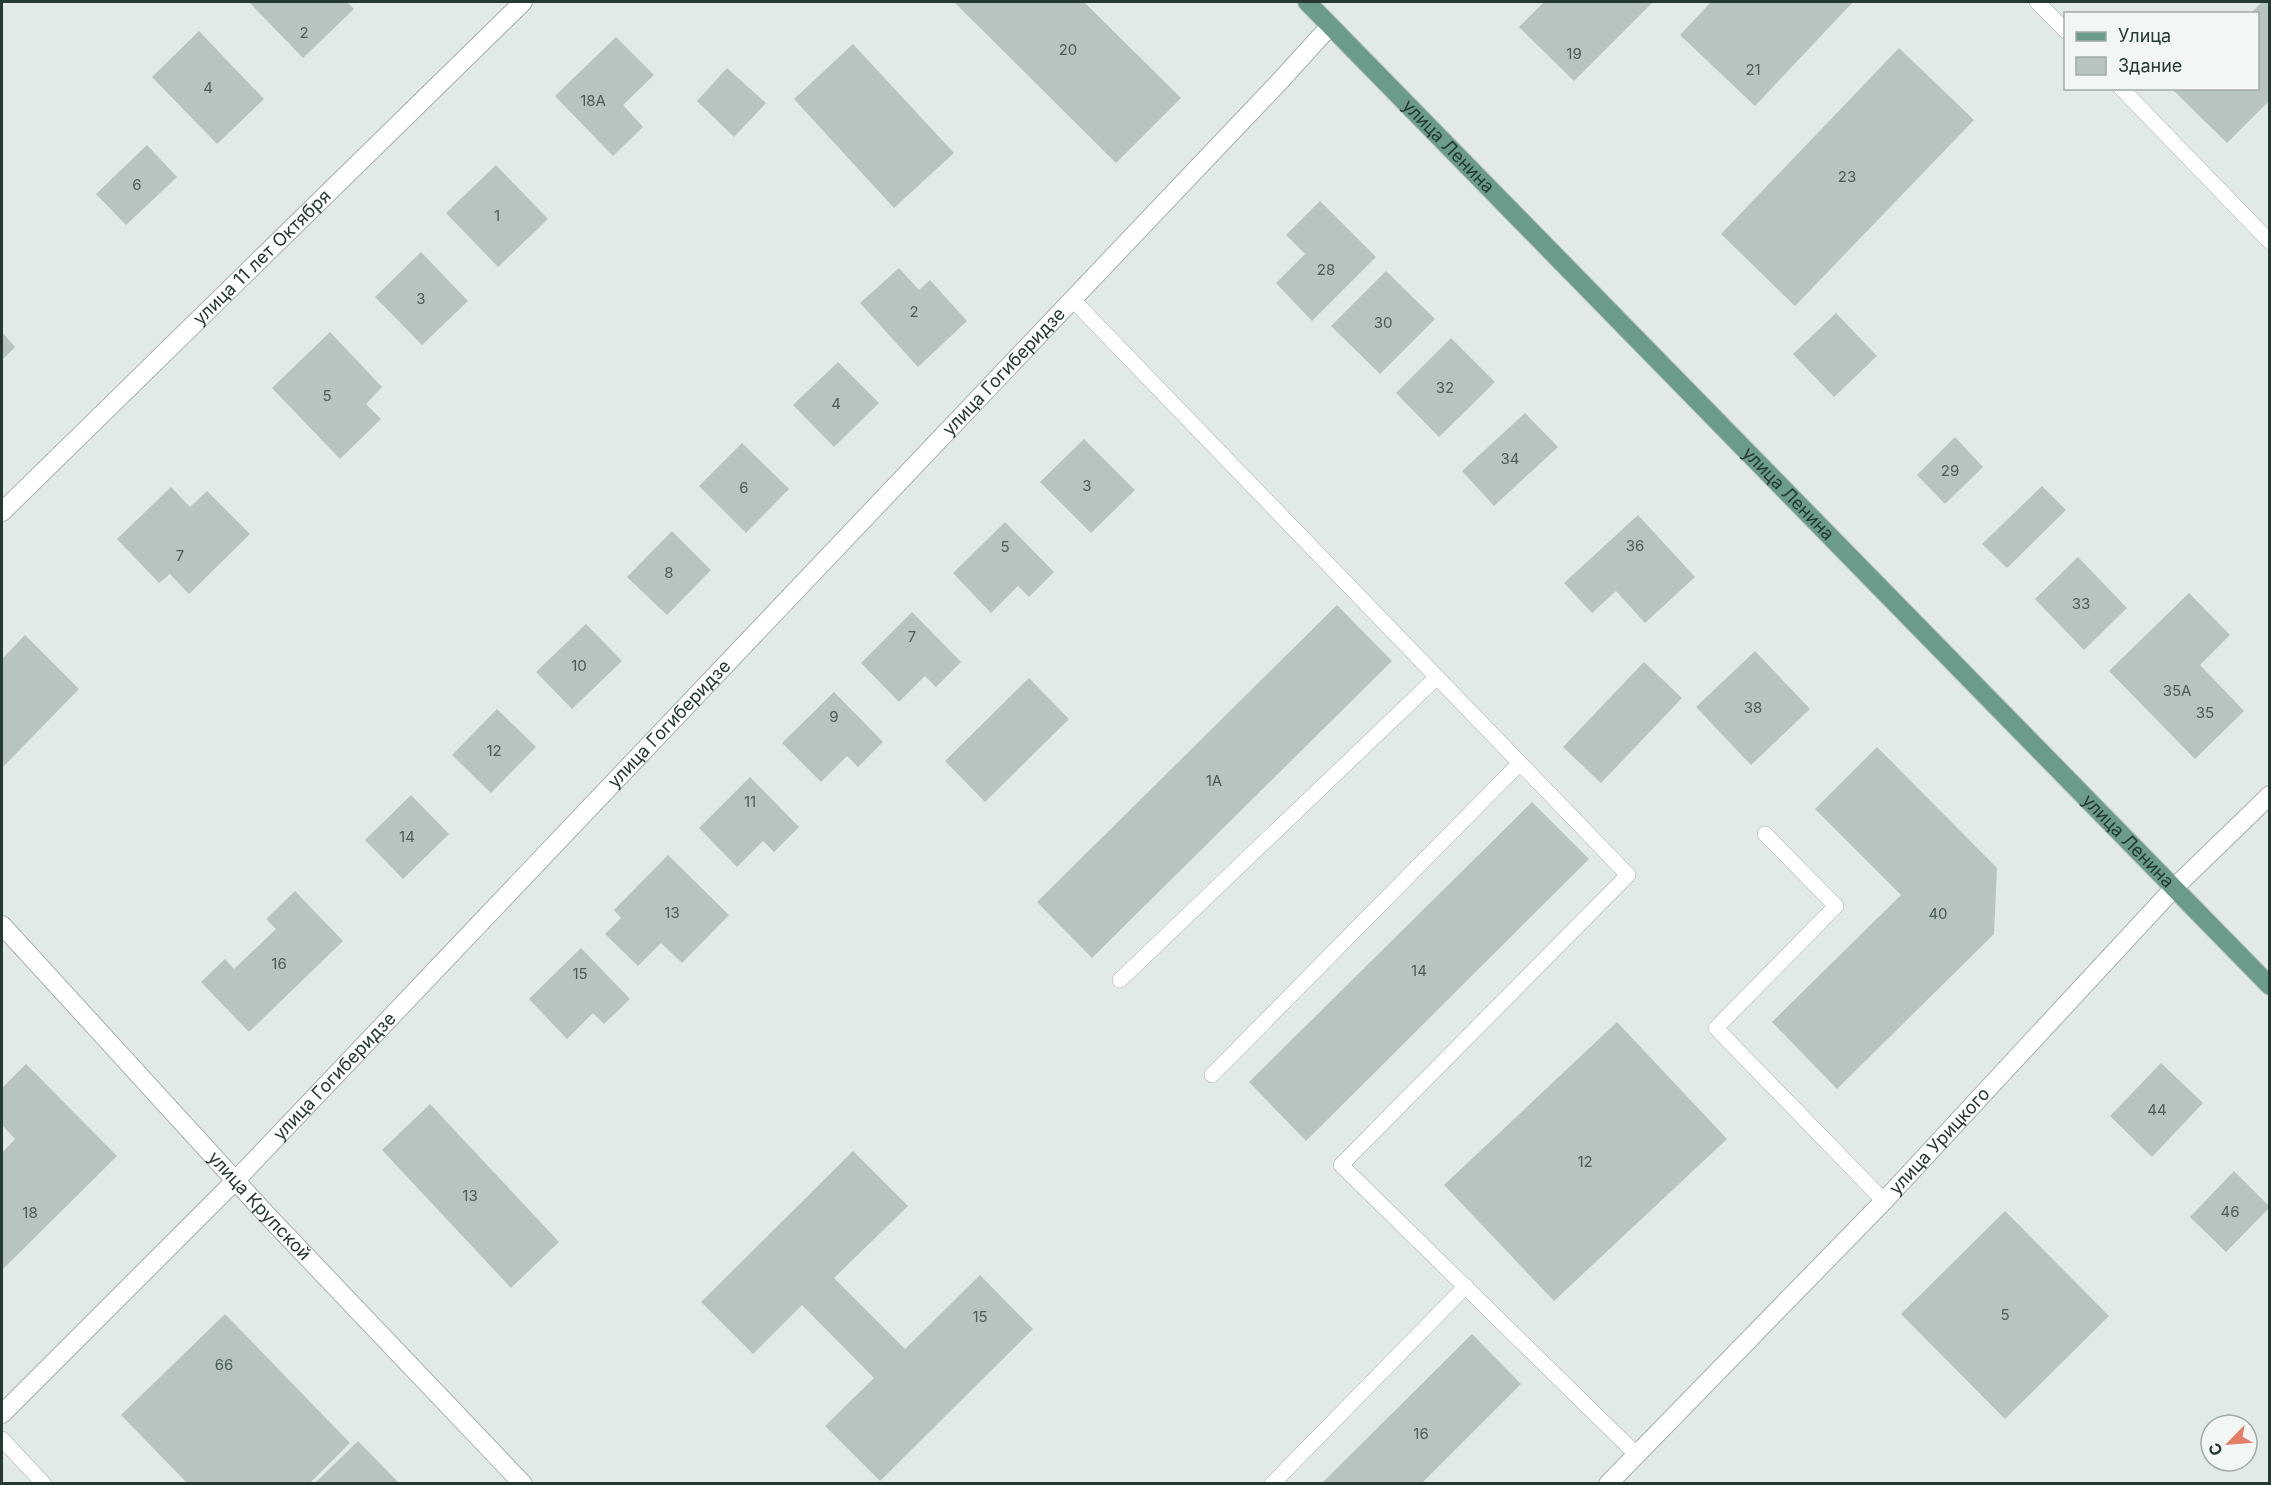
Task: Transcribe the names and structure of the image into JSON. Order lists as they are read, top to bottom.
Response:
{
  "streets": {
    "main road": ["улица Ленина"],
    "street": [
      "улица 11 лет Октября",
      "улица Гогиберидзе",
      "улица Урицкого",
      "улица Крупской"
    ]
  },
  "crossings": [
    ["улица Ленина", "улица Гогиберидзе"],
    ["улица Ленина", "улица Урицкого"],
    ["улица Гогиберидзе", "улица Крупской"]
  ],
  "house_numbers": [
    "2",
    "20",
    "19",
    "21",
    "4",
    "18А",
    "23",
    "6",
    "1",
    "28",
    "3",
    "2",
    "30",
    "32",
    "5",
    "4",
    "34",
    "29",
    "3",
    "6",
    "36",
    "5",
    "7",
    "8",
    "33",
    "7",
    "10",
    "35А",
    "38",
    "35",
    "9",
    "12",
    "1А",
    "11",
    "14",
    "13",
    "40",
    "16",
    "14",
    "15",
    "44",
    "12",
    "13",
    "46",
    "18",
    "5",
    "15",
    "66",
    "16"
  ],
  "legend": ["Улица", "Здание"],
  "north": "bottom left"
}
